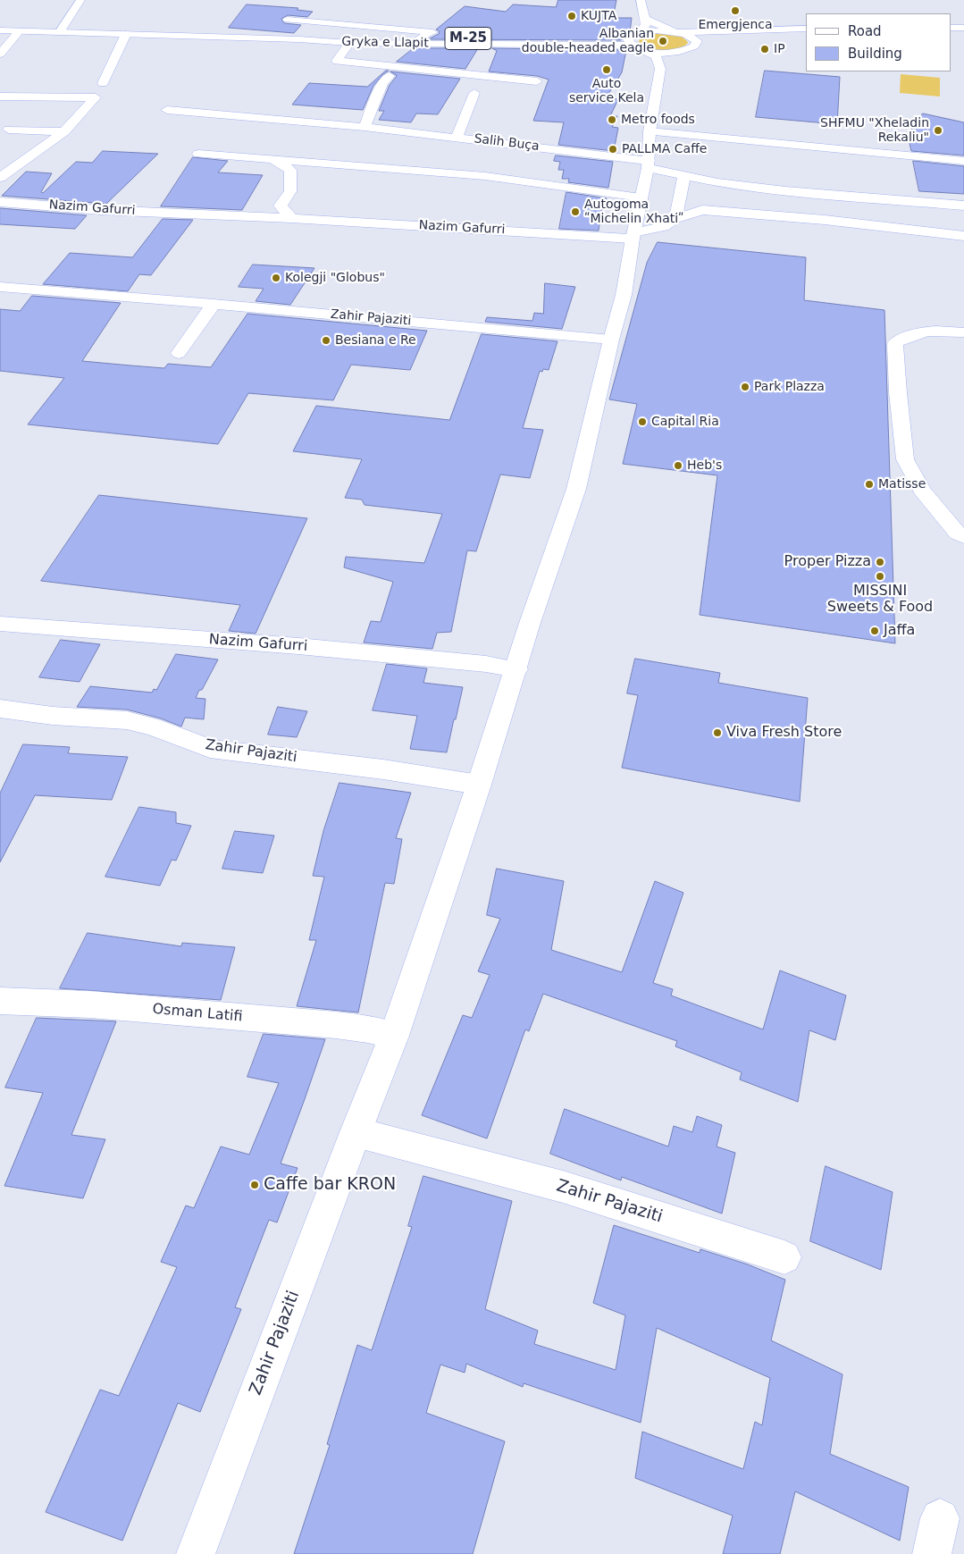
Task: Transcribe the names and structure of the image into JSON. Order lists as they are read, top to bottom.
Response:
{
  "streets": {
    "street": [
      "M-25",
      "Gryka e Llapit",
      "Salih Buça",
      "Nazim Gafurri",
      "Zahir Pajaziti",
      "Osman Latifi"
    ]
  },
  "crossings": [
    ["M-25", "Gryka e Llapit"],
    ["Salih Buça", "Zahir Pajaziti"],
    ["Nazim Gafurri", "Zahir Pajaziti"],
    ["Zahir Pajaziti", "Osman Latifi"]
  ],
  "places": [
    "Emergjenca",
    "KUJTA",
    "Albanian double-headed eagle",
    "IP",
    "Auto service Kela",
    "Metro foods",
    "SHFMU \"Xheladin Rekaliu\"",
    "PALLMA Caffe",
    "Autogoma ʺMichelin Xhatiʺ",
    "Kolegji \"Globus\"",
    "Besiana e Re",
    "Park Plazza",
    "Capital Ria",
    "Heb's",
    "Matisse",
    "Proper Pizza",
    "MISSINI Sweets & Food",
    "Jaffa",
    "Viva Fresh Store",
    "Caffe bar KRON"
  ],
  "legend": ["Road", "Building"]
}
